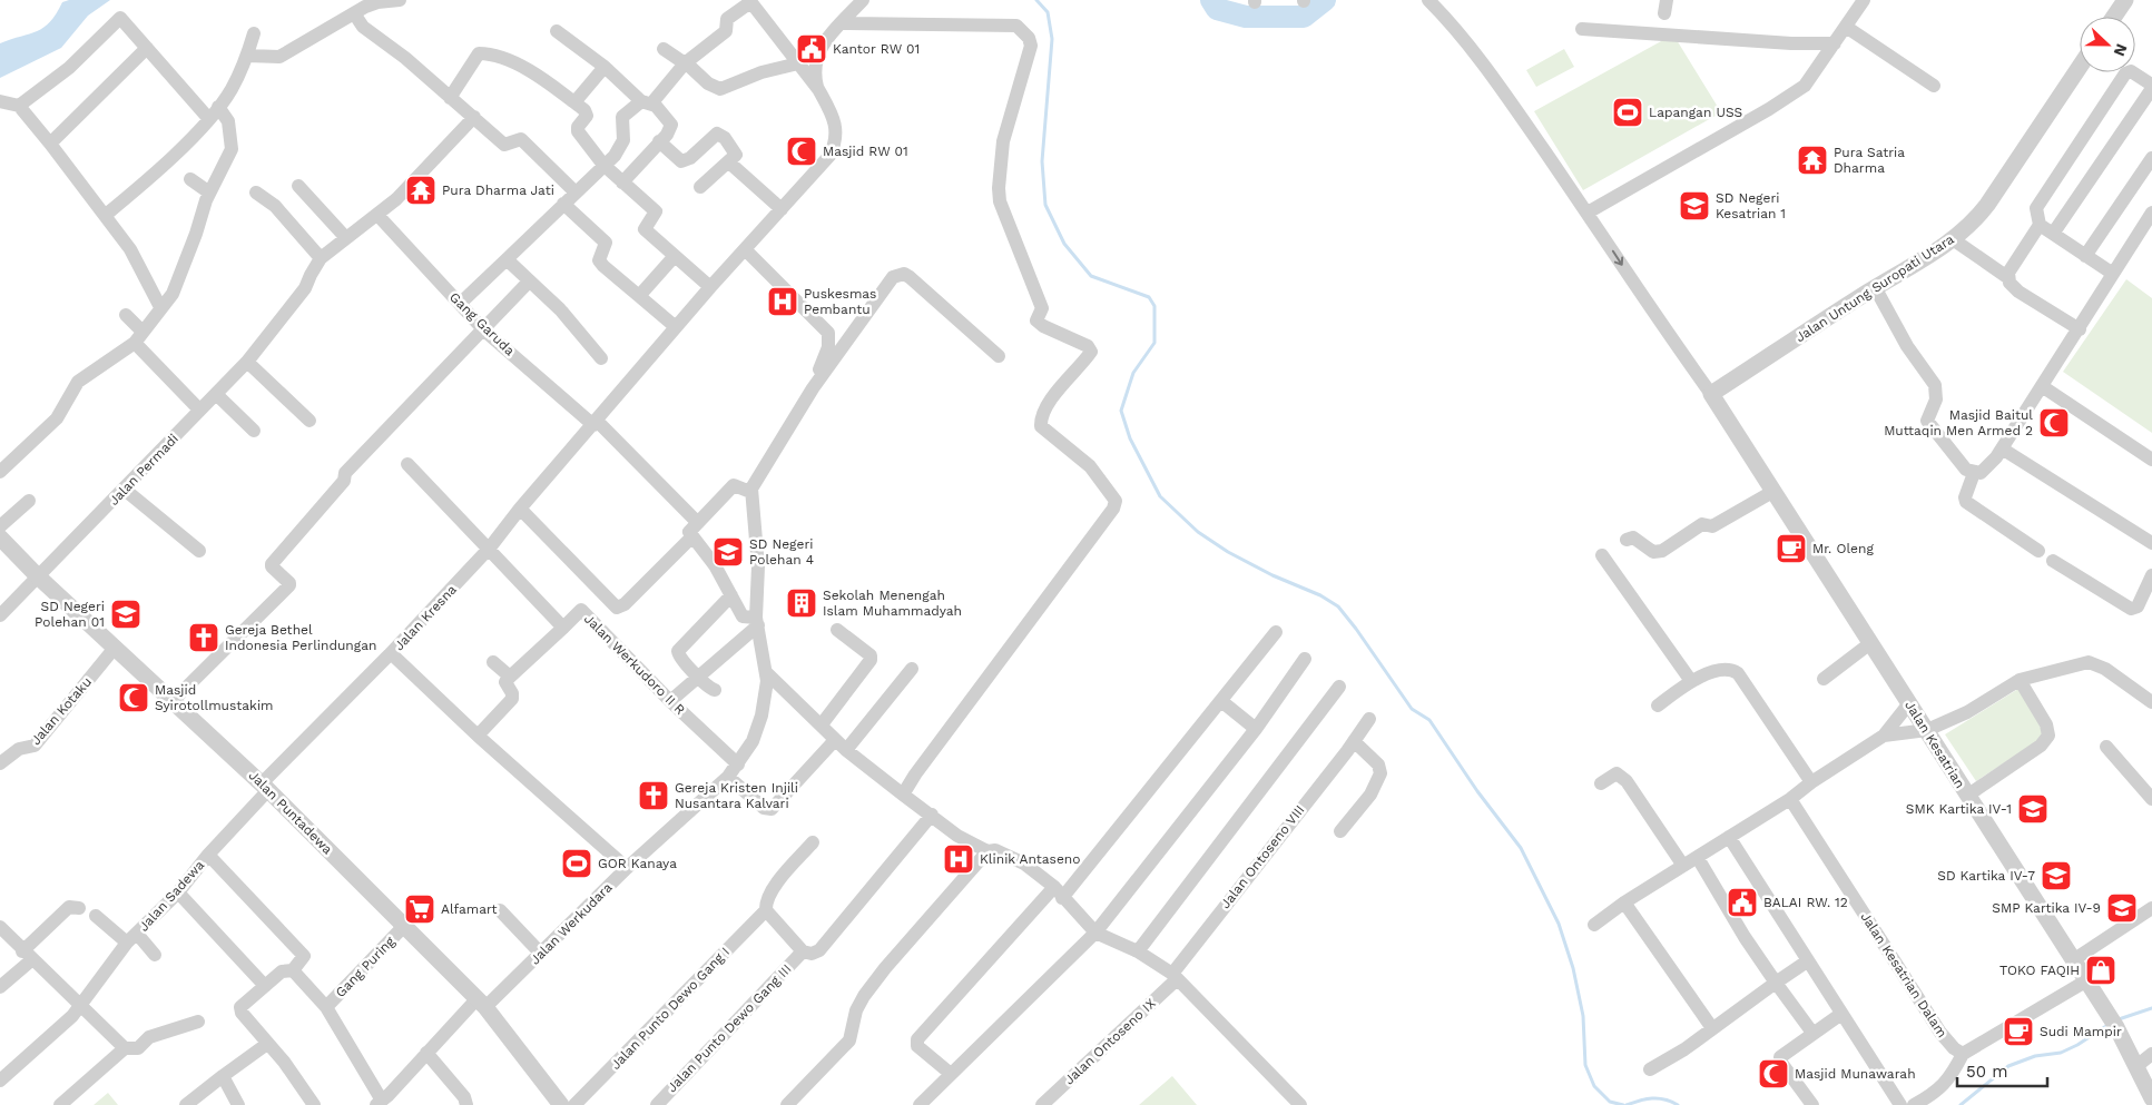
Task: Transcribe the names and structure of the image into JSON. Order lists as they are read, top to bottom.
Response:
{
  "streets": {
    "street": [
      "Jalan Untung Suropati Utara",
      "Gang Garuda",
      "Jalan Permadi",
      "Jalan Kresna",
      "Jalan Werkudoro II R",
      "Jalan Kotaku",
      "Jalan Kesatrian",
      "Jalan Puntadewa",
      "Jalan Ontoseno VIII",
      "Jalan Sadewa",
      "Jalan Werkudara",
      "Gang Puring",
      "Jalan Kesatrian Dalam",
      "Jalan Punto Dewo Gang I",
      "Jalan Punto Dewo Gang III",
      "Jalan Ontoseno IX"
    ]
  },
  "crossings": [
    ["Jalan Untung Suropati Utara", "Jalan Kesatrian"],
    ["Gang Garuda", "Jalan Kresna"],
    ["Gang Garuda", "Jalan Werkudara"],
    ["Jalan Permadi", "Jalan Puntadewa"],
    ["Jalan Kresna", "Jalan Werkudoro II R"],
    ["Jalan Kresna", "Jalan Puntadewa"],
    ["Jalan Kresna", "Jalan Sadewa"],
    ["Jalan Werkudoro II R", "Jalan Werkudara"],
    ["Jalan Kotaku", "Jalan Puntadewa"],
    ["Jalan Puntadewa", "Jalan Sadewa"],
    ["Jalan Puntadewa", "Jalan Werkudara"],
    ["Jalan Puntadewa", "Gang Puring"],
    ["Jalan Ontoseno VIII", "Jalan Ontoseno IX"]
  ],
  "places": {
    "public building": ["Kantor RW 01", "BALAI RW. 12"],
    "sports": ["Lapangan USS", "GOR Kanaya"],
    "mosque": [
      "Masjid RW 01",
      "Masjid Baitul Muttaqin Men Armed 2",
      "Masjid Syirotollmustakim",
      "Masjid Munawarah"
    ],
    "temple": ["Pura Satria Dharma", "Pura Dharma Jati"],
    "school or university": [
      "SD Negeri Kesatrian 1",
      "SD Negeri Polehan 4",
      "SD Negeri Polehan 01",
      "SMK Kartika IV-1",
      "SD Kartika IV-7",
      "SMP Kartika IV-9"
    ],
    "hospital": ["Puskesmas Pembantu", "Klinik Antaseno"],
    "cafe": ["Mr. Oleng", "Sudi Mampir"],
    "building": ["Sekolah Menengah Islam Muhammadyah"],
    "church": ["Gereja Bethel Indonesia Perlindungan", "Gereja Kristen Injili Nusantara Kalvari"],
    "supermarket": ["Alfamart"],
    "shop": ["TOKO FAQIH"]
  },
  "scale_bar": "50 m",
  "north": "right"
}
